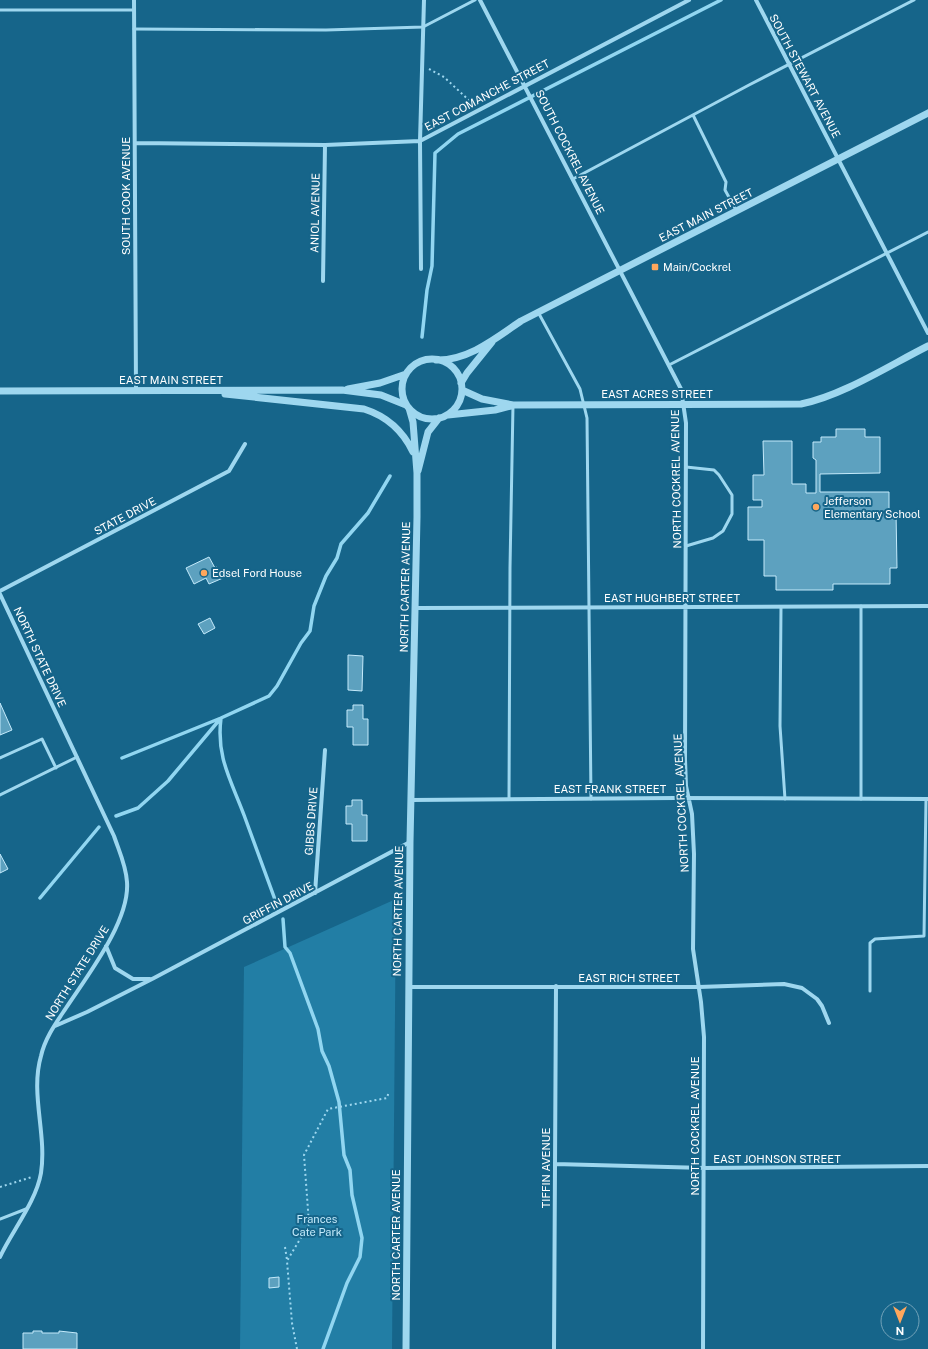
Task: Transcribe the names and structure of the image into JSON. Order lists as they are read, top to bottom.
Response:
{
  "streets": {
    "street": [
      "SOUTH STEWART AVENUE",
      "EAST COMANCHE STREET",
      "SOUTH COCKREL AVENUE",
      "SOUTH COOK AVENUE",
      "ANIOL AVENUE",
      "EAST MAIN STREET",
      "EAST ACRES STREET",
      "NORTH COCKREL AVENUE",
      "STATE DRIVE",
      "NORTH CARTER AVENUE",
      "EAST HUGHBERT STREET",
      "NORTH STATE DRIVE",
      "EAST FRANK STREET",
      "GIBBS DRIVE",
      "GRIFFIN DRIVE",
      "EAST RICH STREET",
      "EAST JOHNSON STREET",
      "TIFFIN AVENUE"
    ]
  },
  "crossings": [
    ["SOUTH STEWART AVENUE", "EAST MAIN STREET"],
    ["EAST COMANCHE STREET", "SOUTH COCKREL AVENUE"],
    ["EAST COMANCHE STREET", "SOUTH COOK AVENUE"],
    ["EAST COMANCHE STREET", "ANIOL AVENUE"],
    ["SOUTH COCKREL AVENUE", "EAST MAIN STREET"],
    ["SOUTH COCKREL AVENUE", "NORTH COCKREL AVENUE"],
    ["SOUTH COOK AVENUE", "EAST MAIN STREET"],
    ["EAST MAIN STREET", "EAST ACRES STREET"],
    ["EAST MAIN STREET", "NORTH COCKREL AVENUE"],
    ["EAST MAIN STREET", "NORTH CARTER AVENUE"],
    ["EAST ACRES STREET", "NORTH COCKREL AVENUE"],
    ["EAST ACRES STREET", "NORTH CARTER AVENUE"],
    ["NORTH COCKREL AVENUE", "EAST HUGHBERT STREET"],
    ["NORTH COCKREL AVENUE", "EAST FRANK STREET"],
    ["NORTH COCKREL AVENUE", "EAST RICH STREET"],
    ["NORTH COCKREL AVENUE", "EAST JOHNSON STREET"],
    ["STATE DRIVE", "NORTH STATE DRIVE"],
    ["NORTH CARTER AVENUE", "EAST HUGHBERT STREET"],
    ["NORTH CARTER AVENUE", "EAST FRANK STREET"],
    ["NORTH CARTER AVENUE", "GRIFFIN DRIVE"],
    ["NORTH CARTER AVENUE", "EAST RICH STREET"],
    ["NORTH STATE DRIVE", "GRIFFIN DRIVE"],
    ["GIBBS DRIVE", "GRIFFIN DRIVE"],
    ["EAST RICH STREET", "TIFFIN AVENUE"],
    ["EAST JOHNSON STREET", "TIFFIN AVENUE"]
  ],
  "parks": ["Frances Cate Park"],
  "places": {
    "transit": ["Main/Cockrel"],
    "other": ["Jefferson Elementary School", "Edsel Ford House"]
  },
  "north": "bottom"
}
